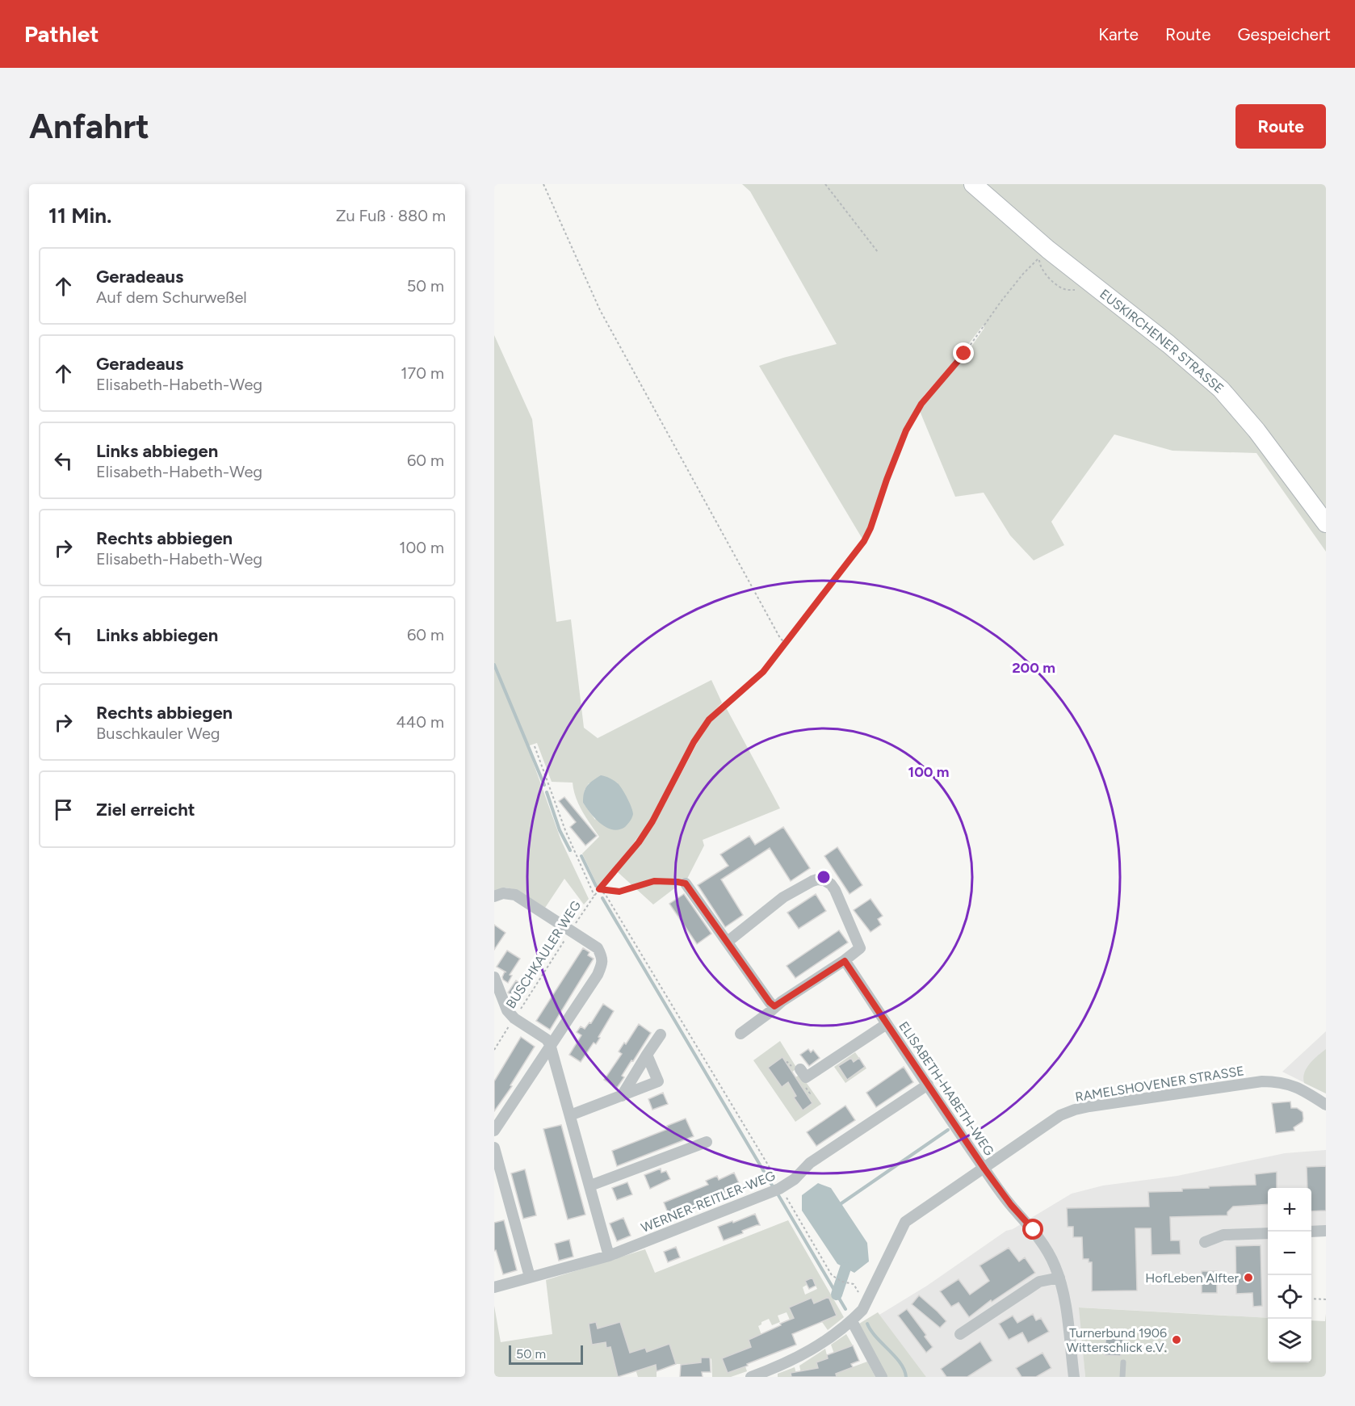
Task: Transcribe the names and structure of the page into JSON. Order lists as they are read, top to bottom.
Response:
{
  "streets": {
    "main road": ["EUSKIRCHENER STRASSE"],
    "street": ["RAMELSHOVENER STRASSE", "ELISABETH-HABETH-WEG", "WERNER-REITLER-WEG"],
    "path": ["BUSCHKAULER WEG"]
  },
  "crossings": [
    ["RAMELSHOVENER STRASSE", "ELISABETH-HABETH-WEG"],
    ["ELISABETH-HABETH-WEG", "WERNER-REITLER-WEG"]
  ],
  "places": ["HofLeben Alfter", "Turnerbund 1906 Witterschlick e.V."],
  "scale_bar": "50 m",
  "page": {
    "header": "Pathlet",
    "nav": ["Karte", "Route", "Gespeichert"],
    "buttons": "Route",
    "title": "Anfahrt",
    "heading": ["11 Min.", "Zu Fuß · 880 m"],
    "list": [
      ["Geradeaus", "Auf dem Schurweßel", "50 m"],
      ["Geradeaus", "Elisabeth-Habeth-Weg", "170 m"],
      ["Links abbiegen", "Elisabeth-Habeth-Weg", "60 m"],
      ["Rechts abbiegen", "Elisabeth-Habeth-Weg", "100 m"],
      ["Links abbiegen", "60 m"],
      ["Rechts abbiegen", "Buschkauler Weg", "440 m"],
      "Ziel erreicht"
    ],
    "map_buttons": ["+", "−"],
    "scale": "50 m"
  },
  "rings": ["200 m", "100 m"]
}
